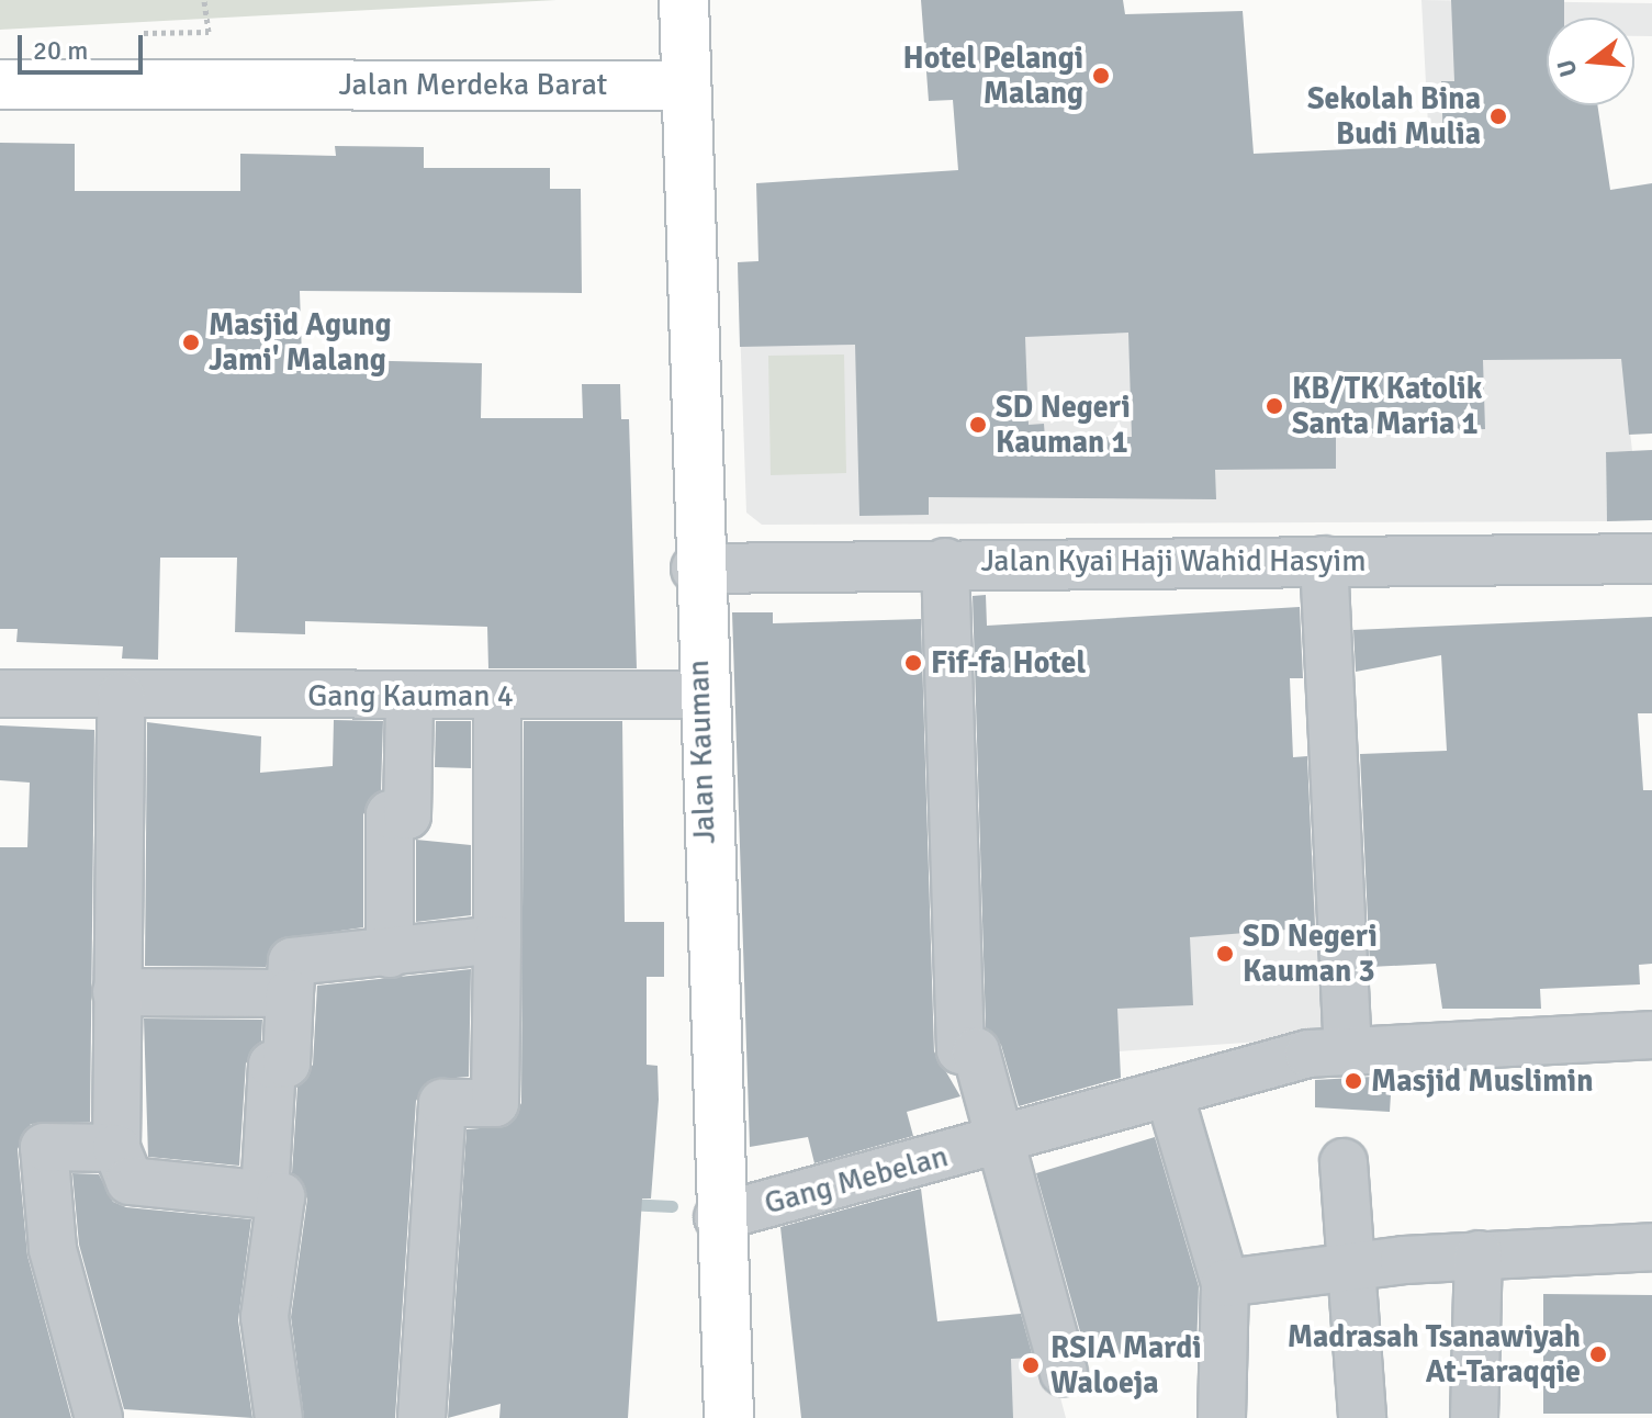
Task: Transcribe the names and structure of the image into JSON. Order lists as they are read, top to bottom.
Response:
{
  "streets": {
    "main road": ["Jalan Merdeka Barat", "Jalan Kauman"],
    "street": ["Jalan Kyai Haji Wahid Hasyim", "Gang Kauman 4", "Gang Mebelan"]
  },
  "crossings": [
    ["Jalan Merdeka Barat", "Jalan Kauman"],
    ["Jalan Kyai Haji Wahid Hasyim", "Jalan Kauman"],
    ["Gang Kauman 4", "Jalan Kauman"],
    ["Jalan Kauman", "Gang Mebelan"]
  ],
  "places": [
    "Hotel Pelangi Malang",
    "Sekolah Bina Budi Mulia",
    "Masjid Agung Jami' Malang",
    "KB/TK Katolik Santa Maria 1",
    "SD Negeri Kauman 1",
    "Fif-fa Hotel",
    "SD Negeri Kauman 3",
    "Masjid Muslimin",
    "Madrasah Tsanawiyah At-Taraqqie",
    "RSIA Mardi Waloeja"
  ],
  "scale_bar": "20 m",
  "north": "left"
}
